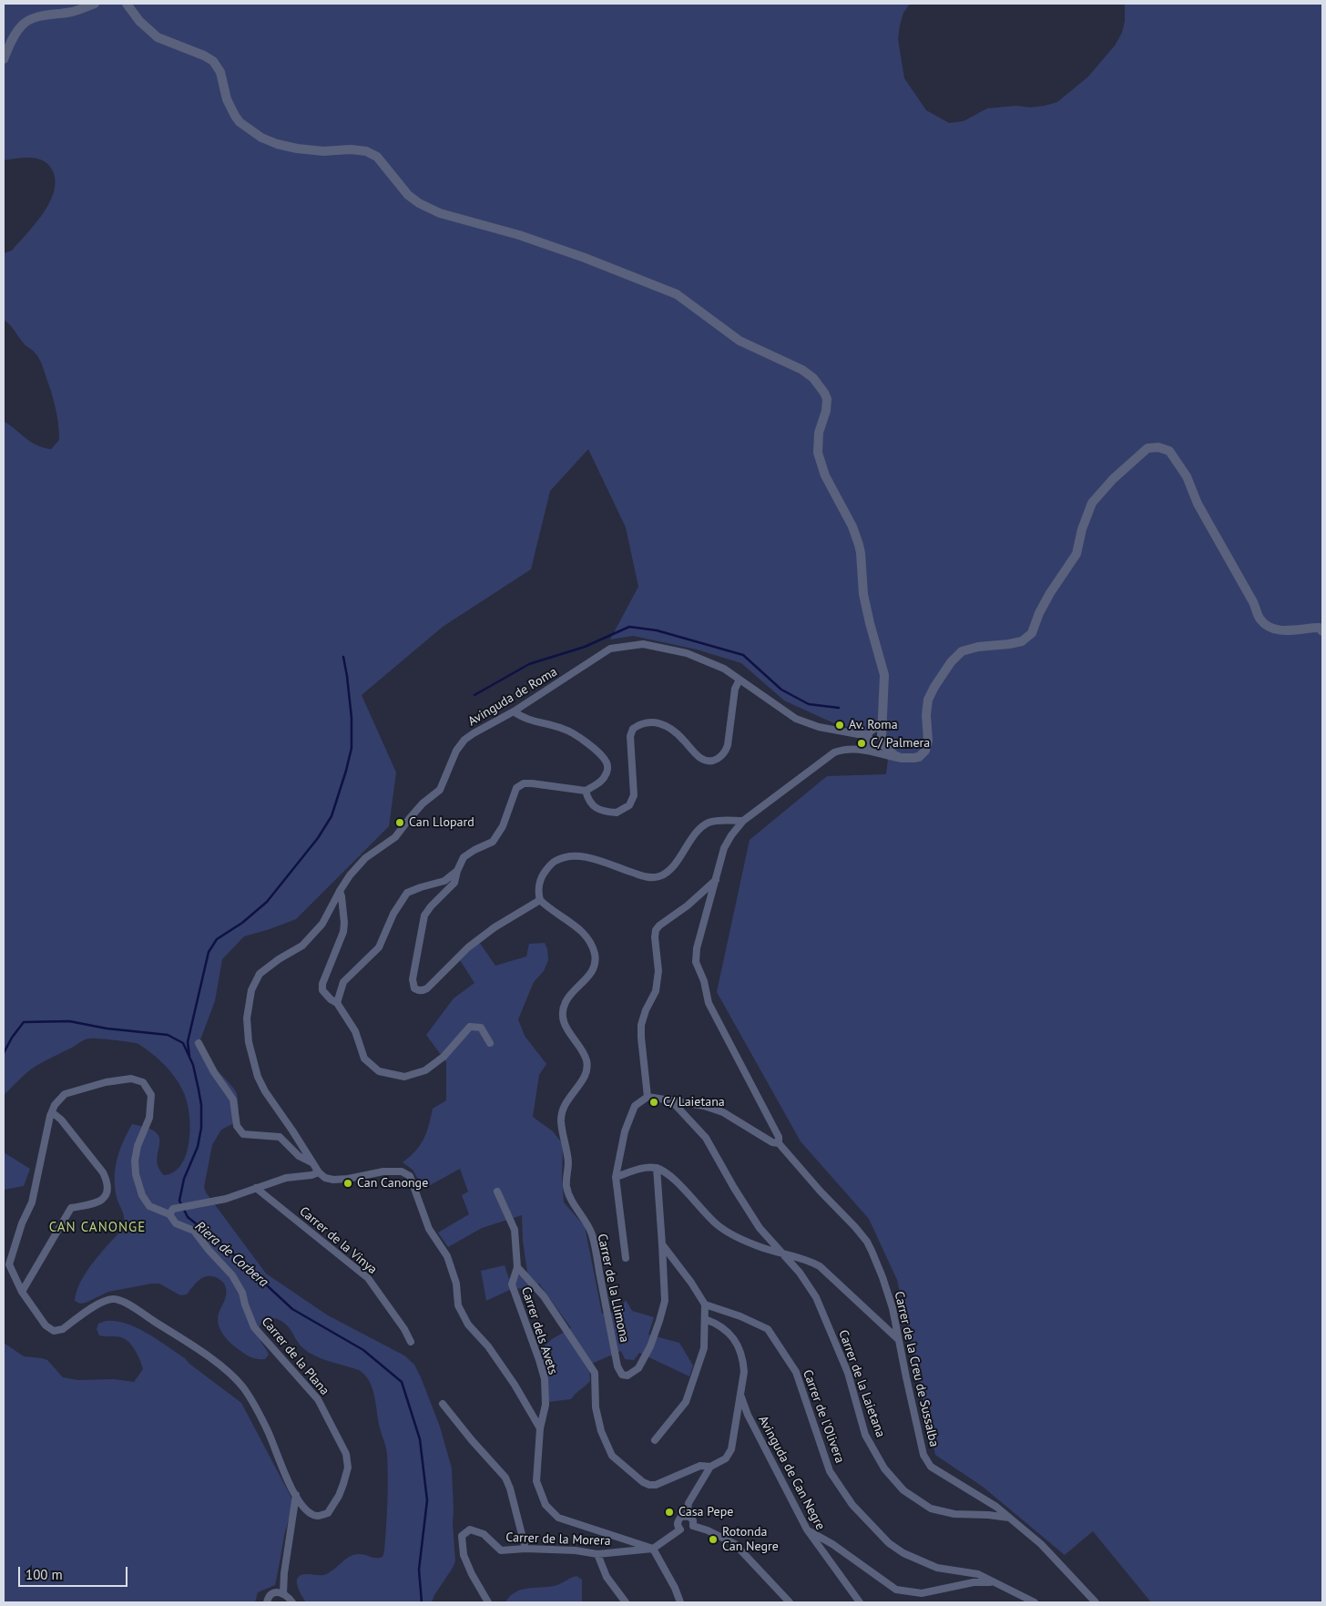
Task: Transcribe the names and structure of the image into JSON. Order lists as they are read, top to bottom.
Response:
{
  "streets": {
    "street": [
      "Avinguda de Roma",
      "Carrer de la Vinya",
      "Carrer de la Llimona",
      "Carrer dels Avets",
      "Carrer de la Plana",
      "Carrer de la Creu de Sussalba",
      "Carrer de la Laietana",
      "Carrer de l'Olivera",
      "Avinguda de Can Negre",
      "Carrer de la Morera"
    ]
  },
  "crossings": [
    ["Carrer dels Avets", "Carrer de la Morera"],
    ["Carrer de la Creu de Sussalba", "Carrer de la Laietana"]
  ],
  "districts": ["CAN CANONGE"],
  "water": ["Riera de Corbera"],
  "places": [
    "Av. Roma",
    "C/ Palmera",
    "Can Llopard",
    "C/ Laietana",
    "Can Canonge",
    "Casa Pepe",
    "Rotonda Can Negre"
  ],
  "scale_bar": "100 m"
}
